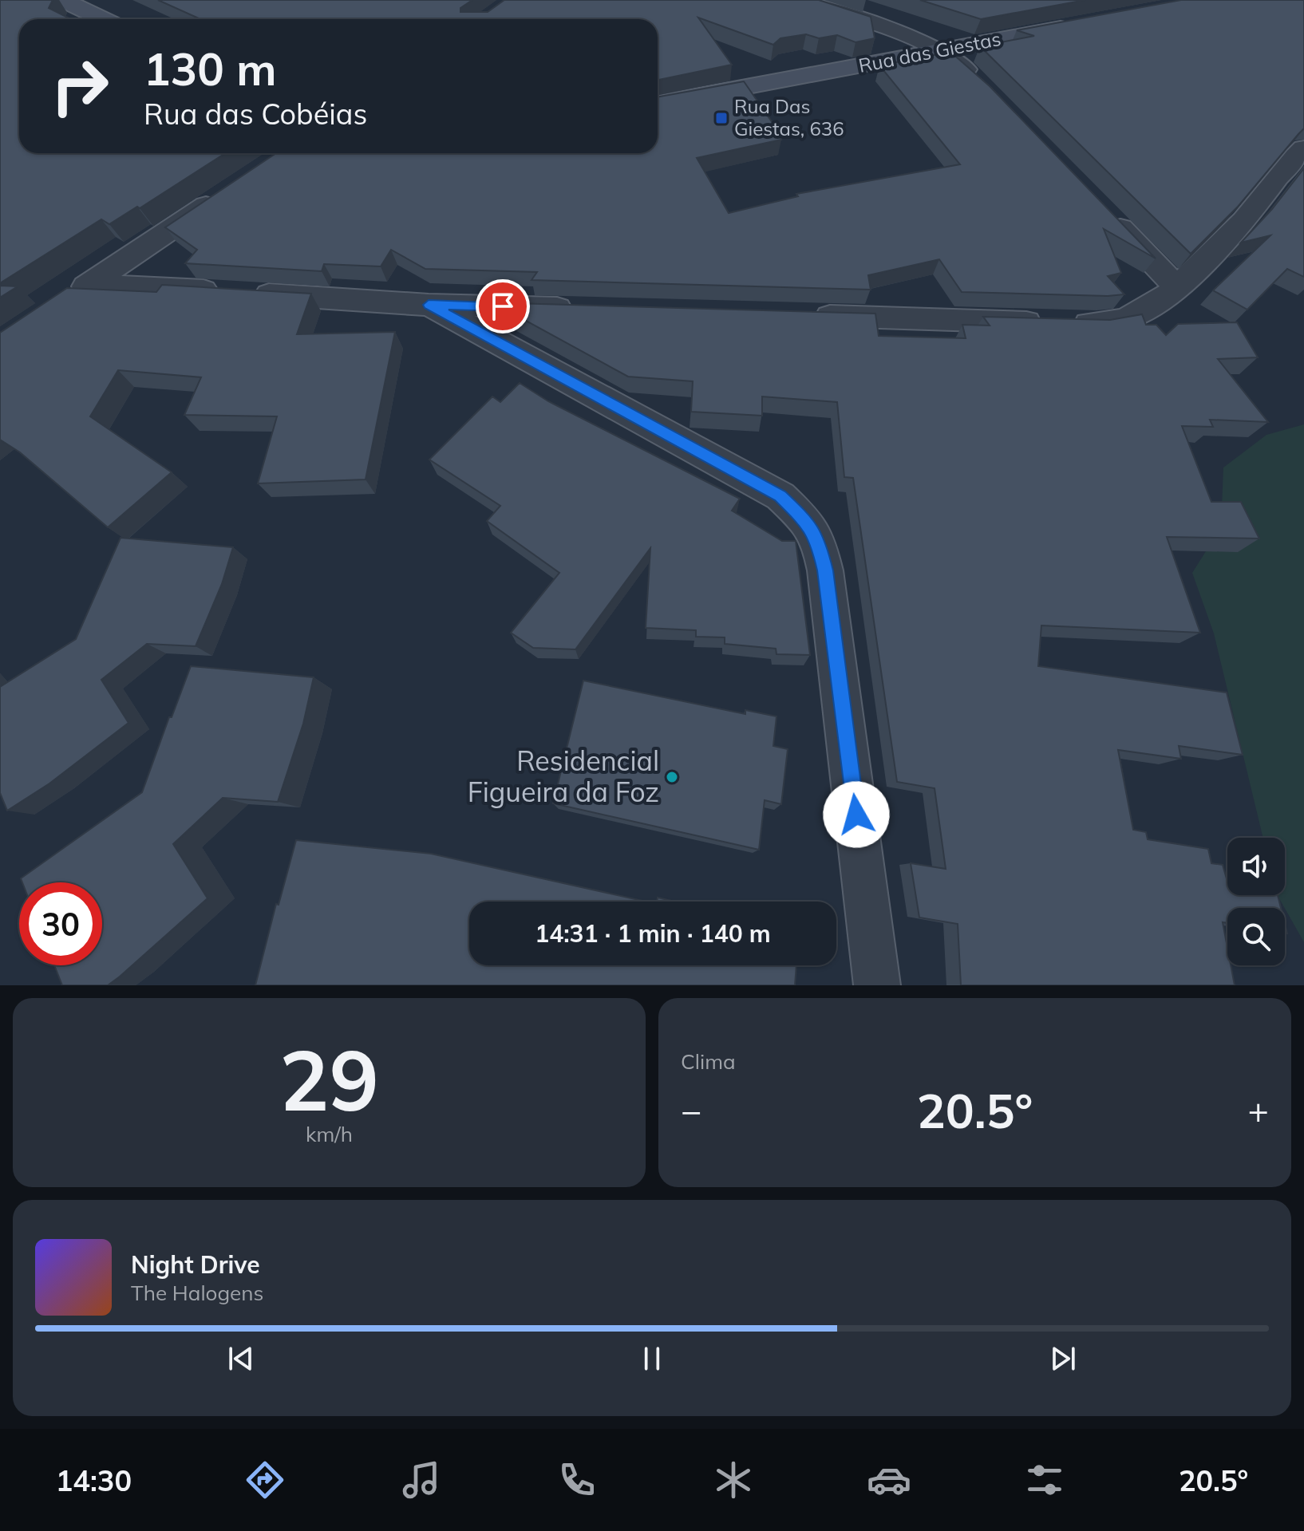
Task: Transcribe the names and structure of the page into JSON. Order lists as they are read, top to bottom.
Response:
{
  "streets": {
    "main road": ["Rua das Giestas"]
  },
  "places": {
    "transit": ["Rua Das Giestas, 636"],
    "other": ["Residencial Figueira da Foz"]
  },
  "page": {
    "turn": ["130 m", "Rua das Cobéias"],
    "limit": "30",
    "trip": "14:31 · 1 min · 140 m",
    "tile": [
      ["29", "km/h"],
      "Clima"
    ],
    "heat": ["−", "20.5°", "+"],
    "song": ["Night Drive", "The Halogens"],
    "tabs": ["14:30", "20.5°"]
  }
}
